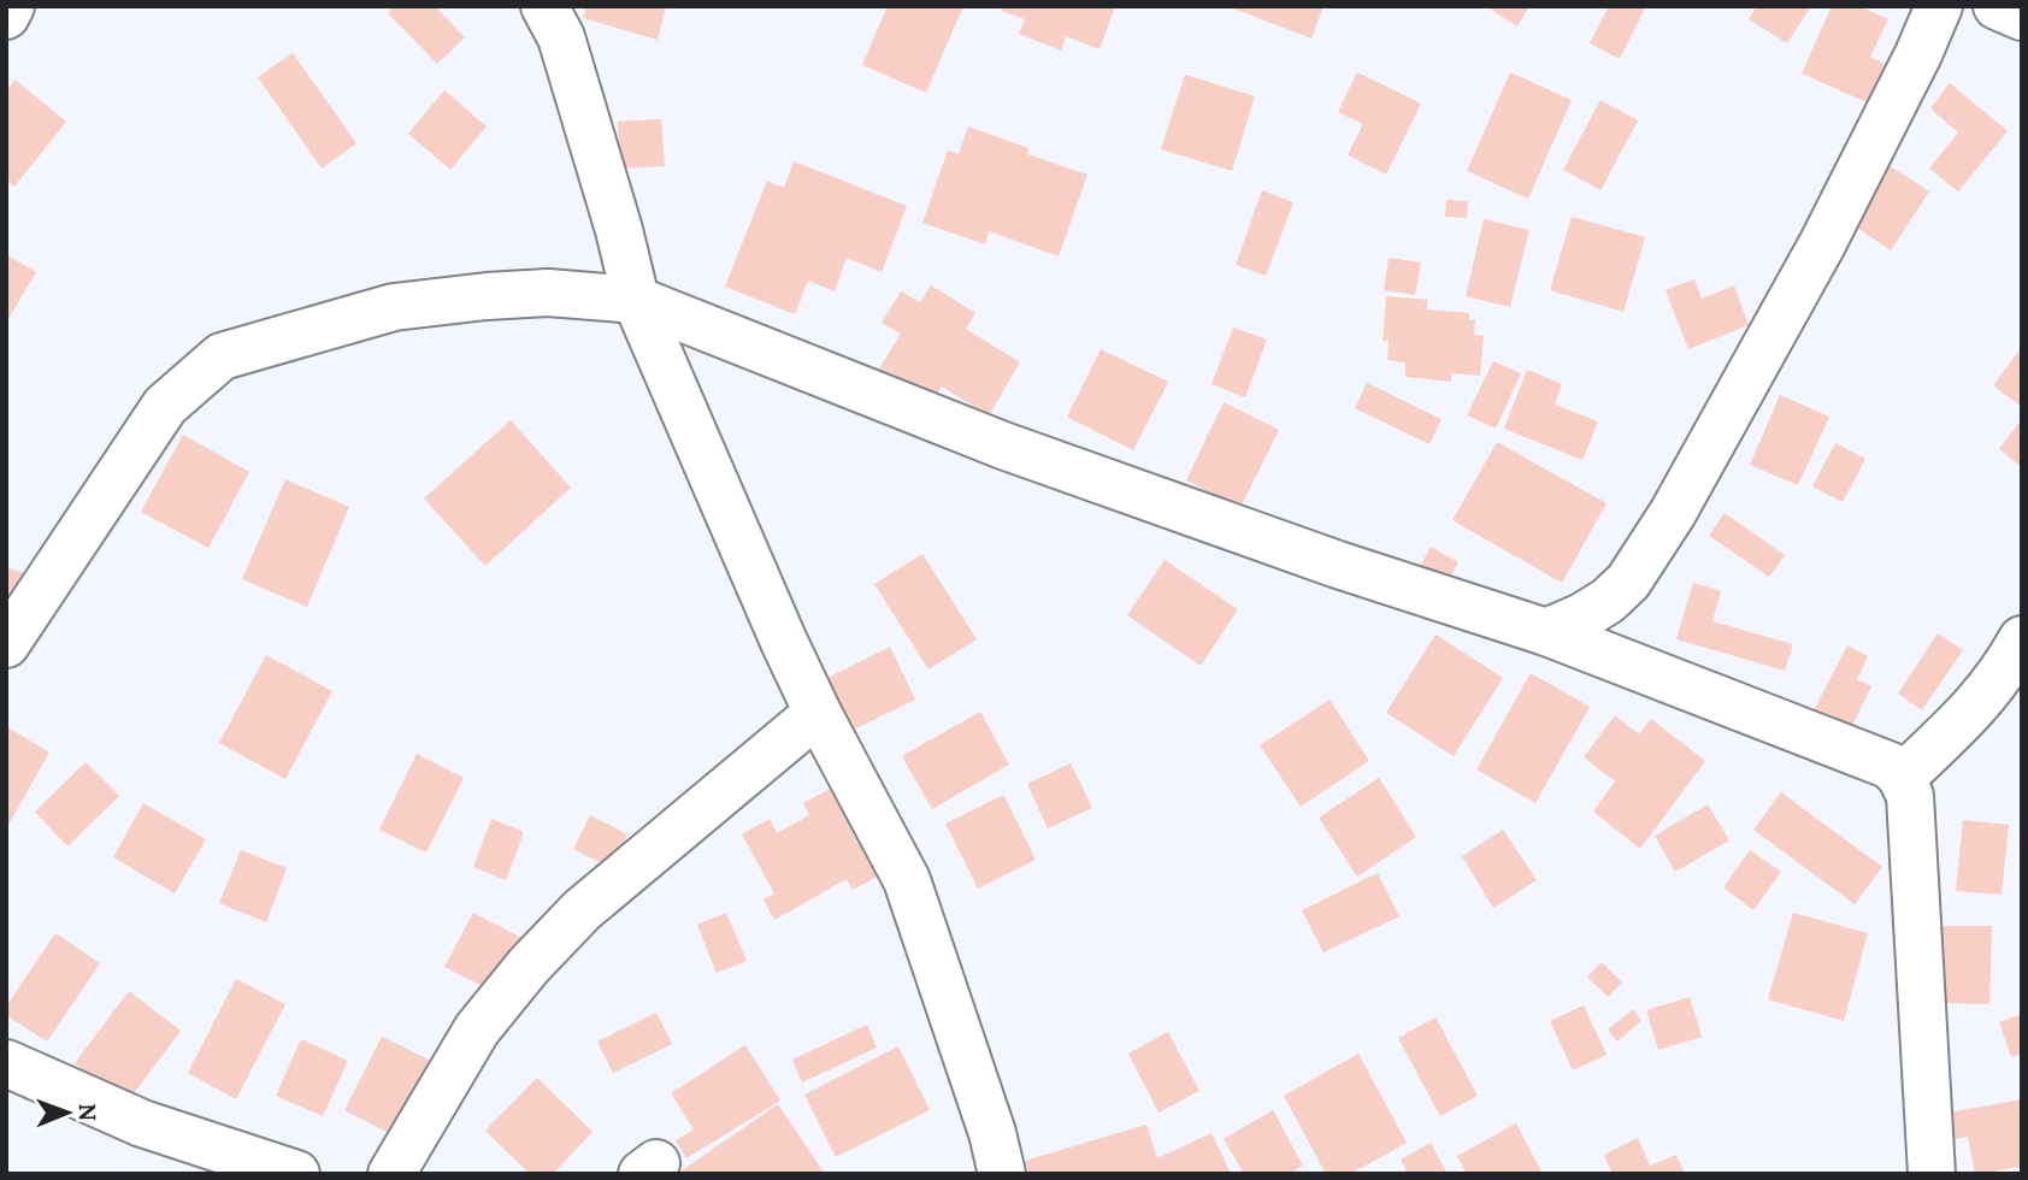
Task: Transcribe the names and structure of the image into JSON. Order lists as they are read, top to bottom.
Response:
{
  "north": "right"
}
